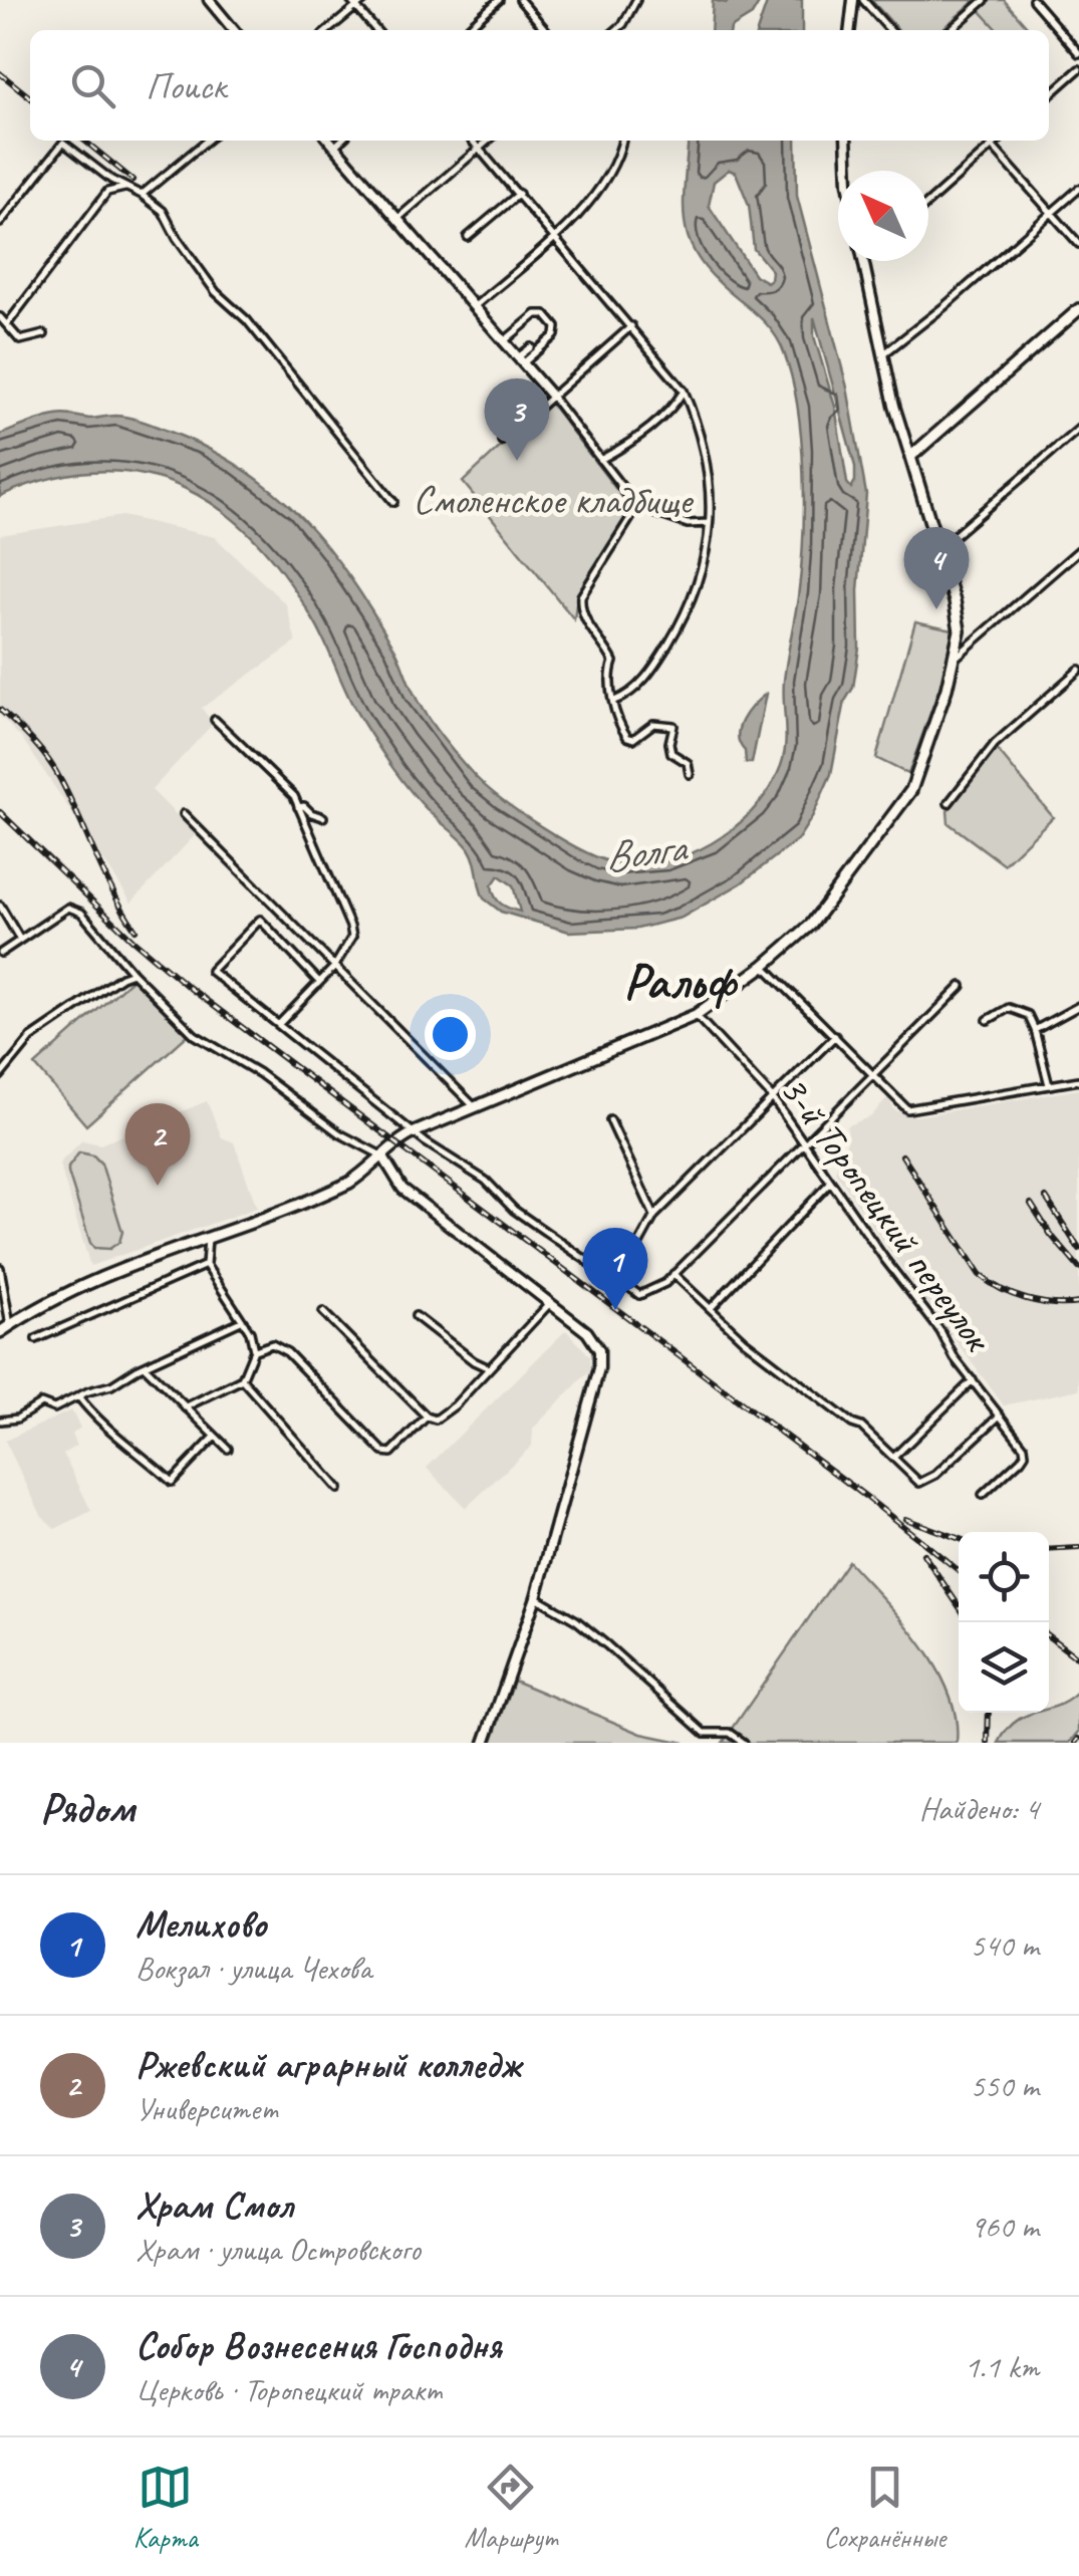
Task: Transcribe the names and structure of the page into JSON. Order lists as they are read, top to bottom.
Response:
{
  "streets": {
    "street": ["3-й Торопецкий переулок"]
  },
  "districts": ["Ральф"],
  "water": ["Волга"],
  "parks": ["Смоленское кладбище"],
  "north": "top left",
  "page": {
    "search": "Поиск",
    "pins": [
      "3",
      "4",
      "2",
      "1"
    ],
    "heading": ["Рядом", "Найдено: 4"],
    "list": [
      {
        "mark": "1",
        "name": "Мелихово",
        "note": "Вокзал · улица Чехова",
        "value": "540 m"
      },
      {
        "mark": "2",
        "name": "Ржевский аграрный колледж",
        "note": "Университет",
        "value": "550 m"
      },
      {
        "mark": "3",
        "name": "Храм Смол",
        "note": "Храм · улица Островского",
        "value": "960 m"
      },
      {
        "mark": "4",
        "name": "Собор Вознесения Господня",
        "note": "Церковь · Торопецкий тракт",
        "value": "1.1 km"
      }
    ],
    "nav": ["Карта", "Маршрут", "Сохранённые"]
  }
}
